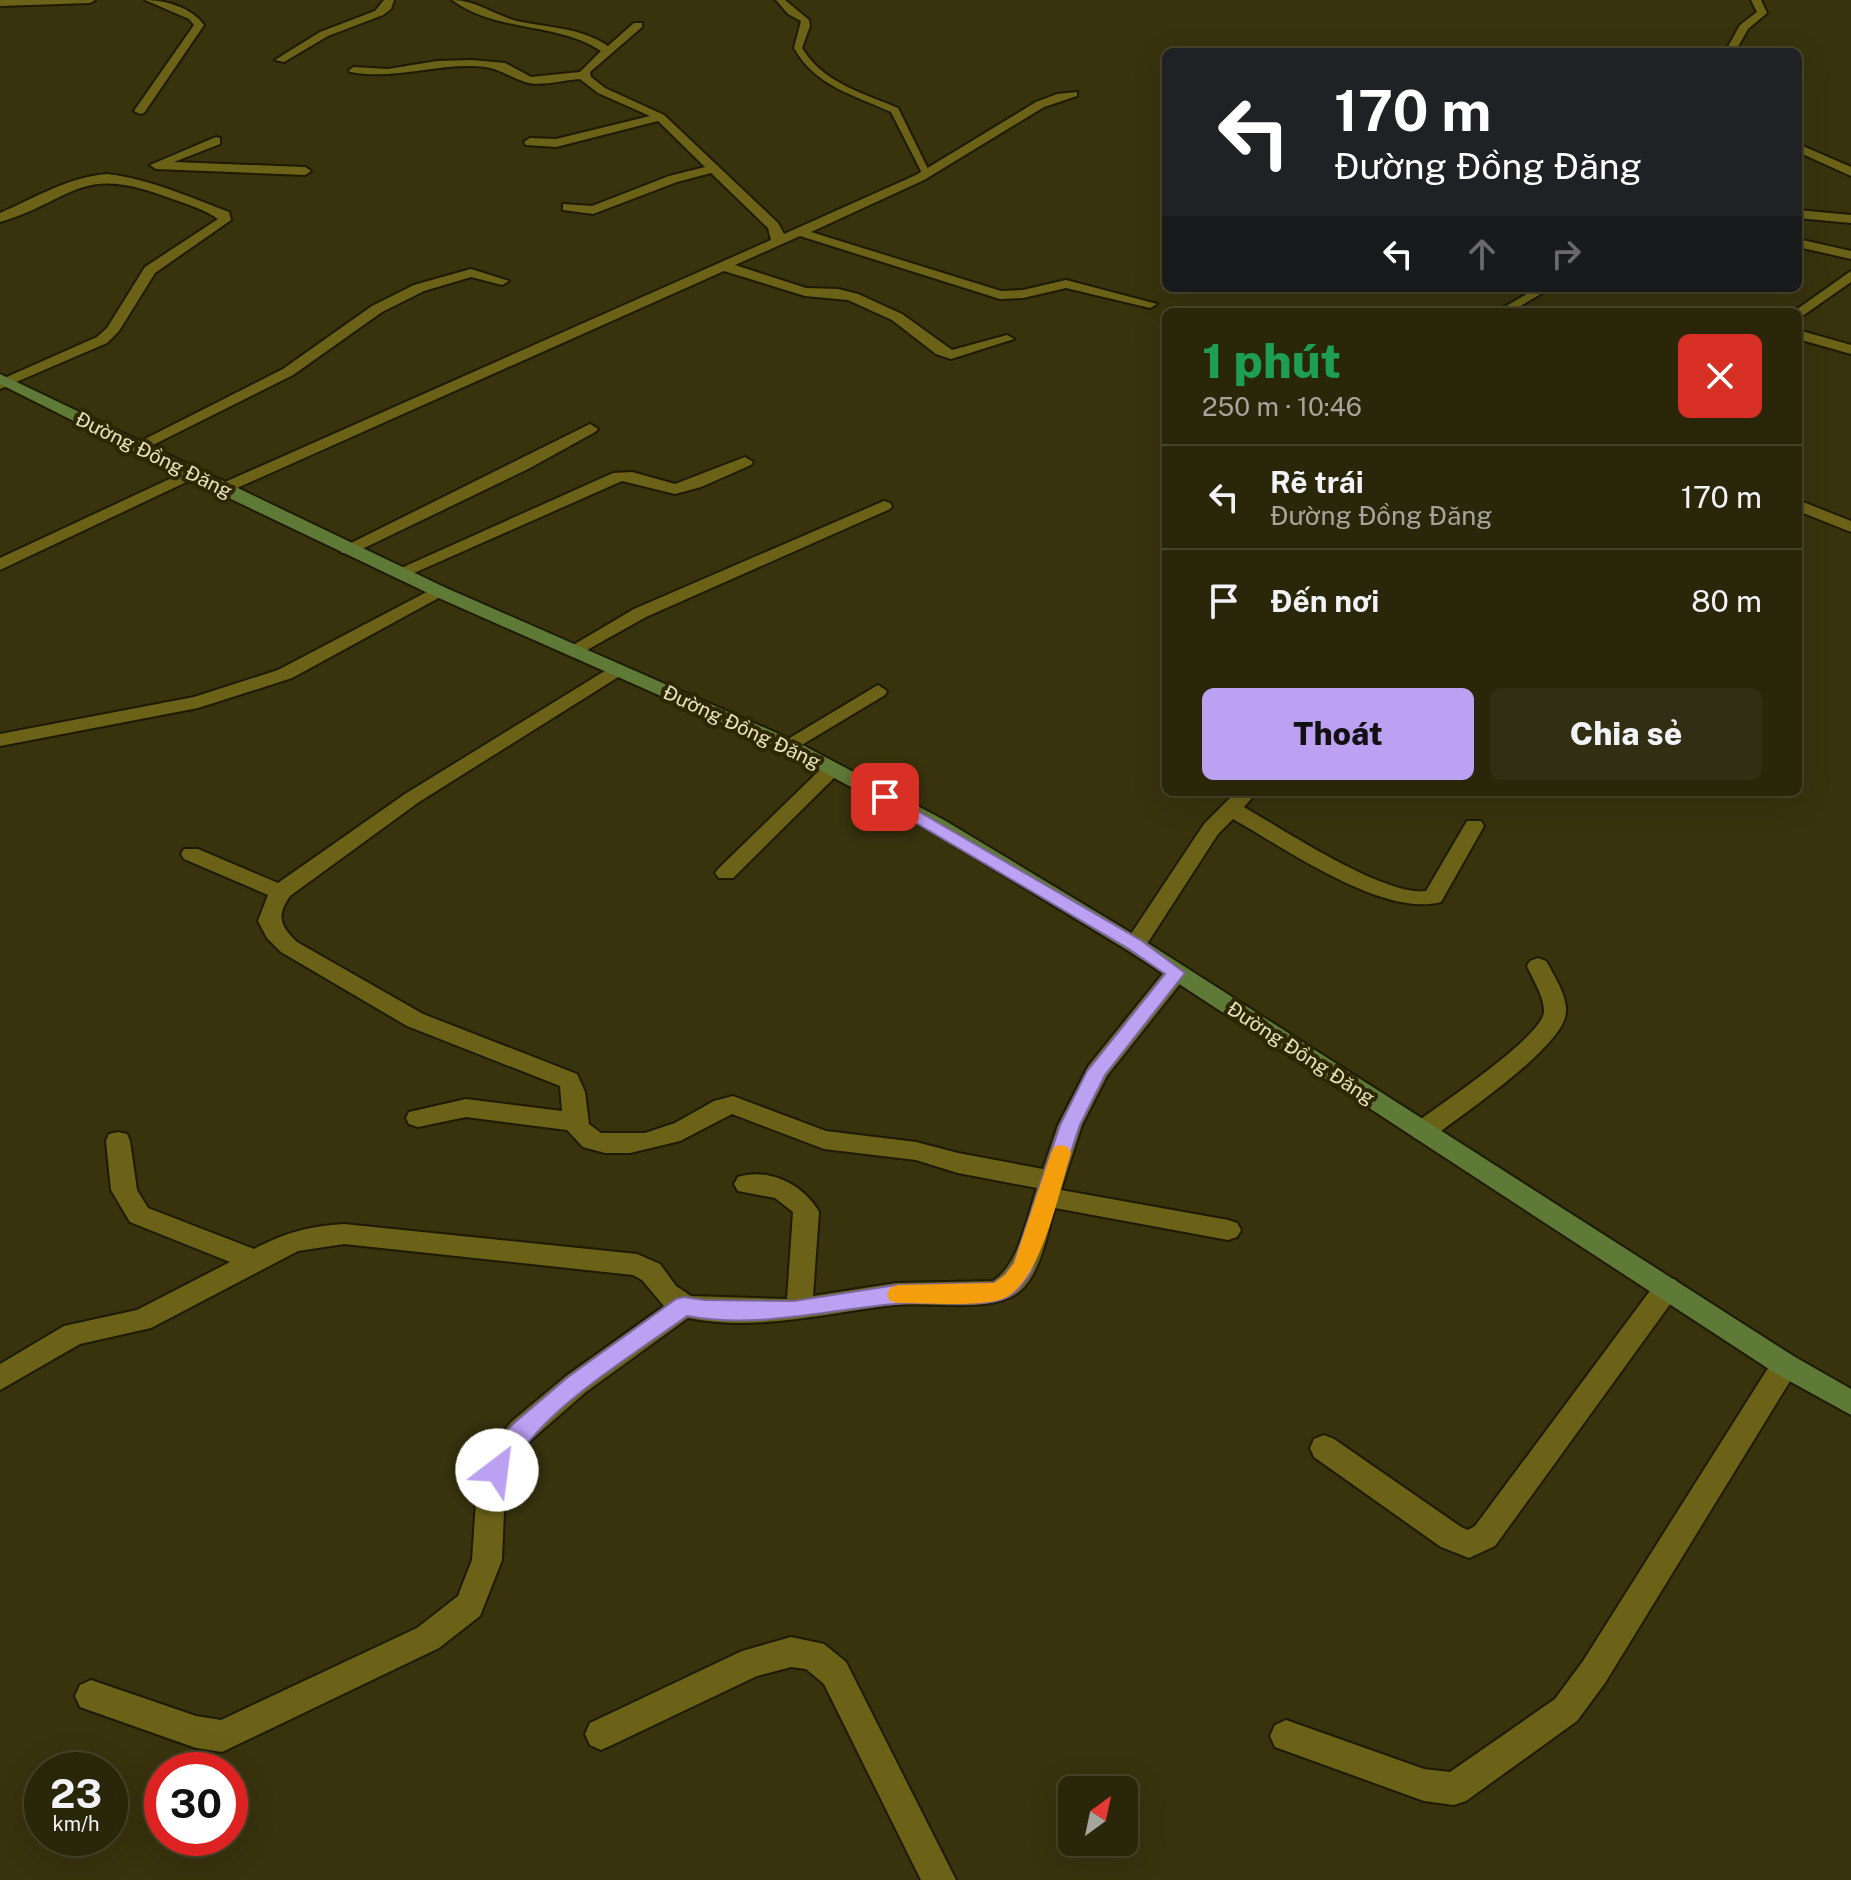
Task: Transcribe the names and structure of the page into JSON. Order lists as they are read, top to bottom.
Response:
{
  "streets": {
    "main road": ["Đường Đồng Đăng"]
  },
  "north": "top right",
  "page": {
    "turn": ["170 m", "Đường Đồng Đăng"],
    "heading": ["1 phút", "250 m · 10:46"],
    "list": [
      {
        "name": "Rẽ trái",
        "note": "Đường Đồng Đăng",
        "value": "170 m"
      },
      {
        "name": "Đến nơi",
        "value": "80 m"
      }
    ],
    "buttons": ["Thoát", "Chia sẻ"],
    "speed": "23 km/h",
    "limit": "30"
  }
}
